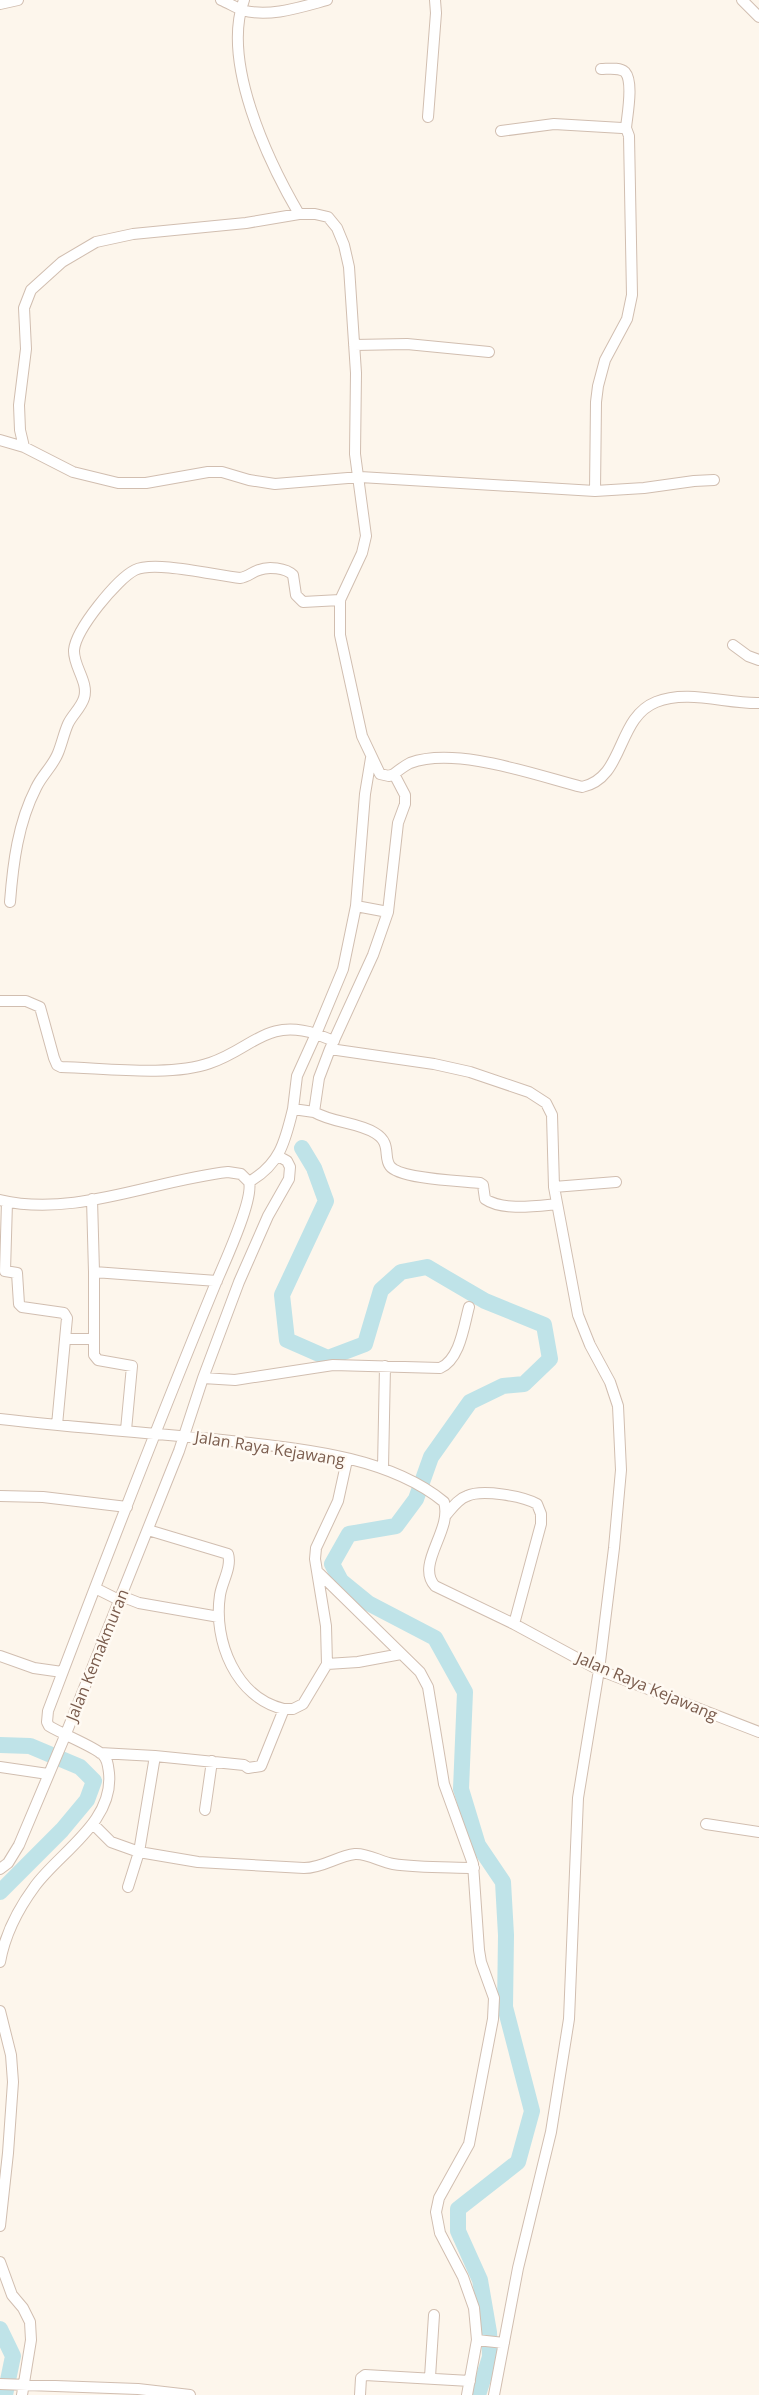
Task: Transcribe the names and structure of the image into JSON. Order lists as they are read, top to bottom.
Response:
{
  "streets": {
    "street": ["Jalan Raya Kejawang", "Jalan Kemakmuran"]
  },
  "crossings": [
    ["Jalan Raya Kejawang", "Jalan Kemakmuran"]
  ]
}
